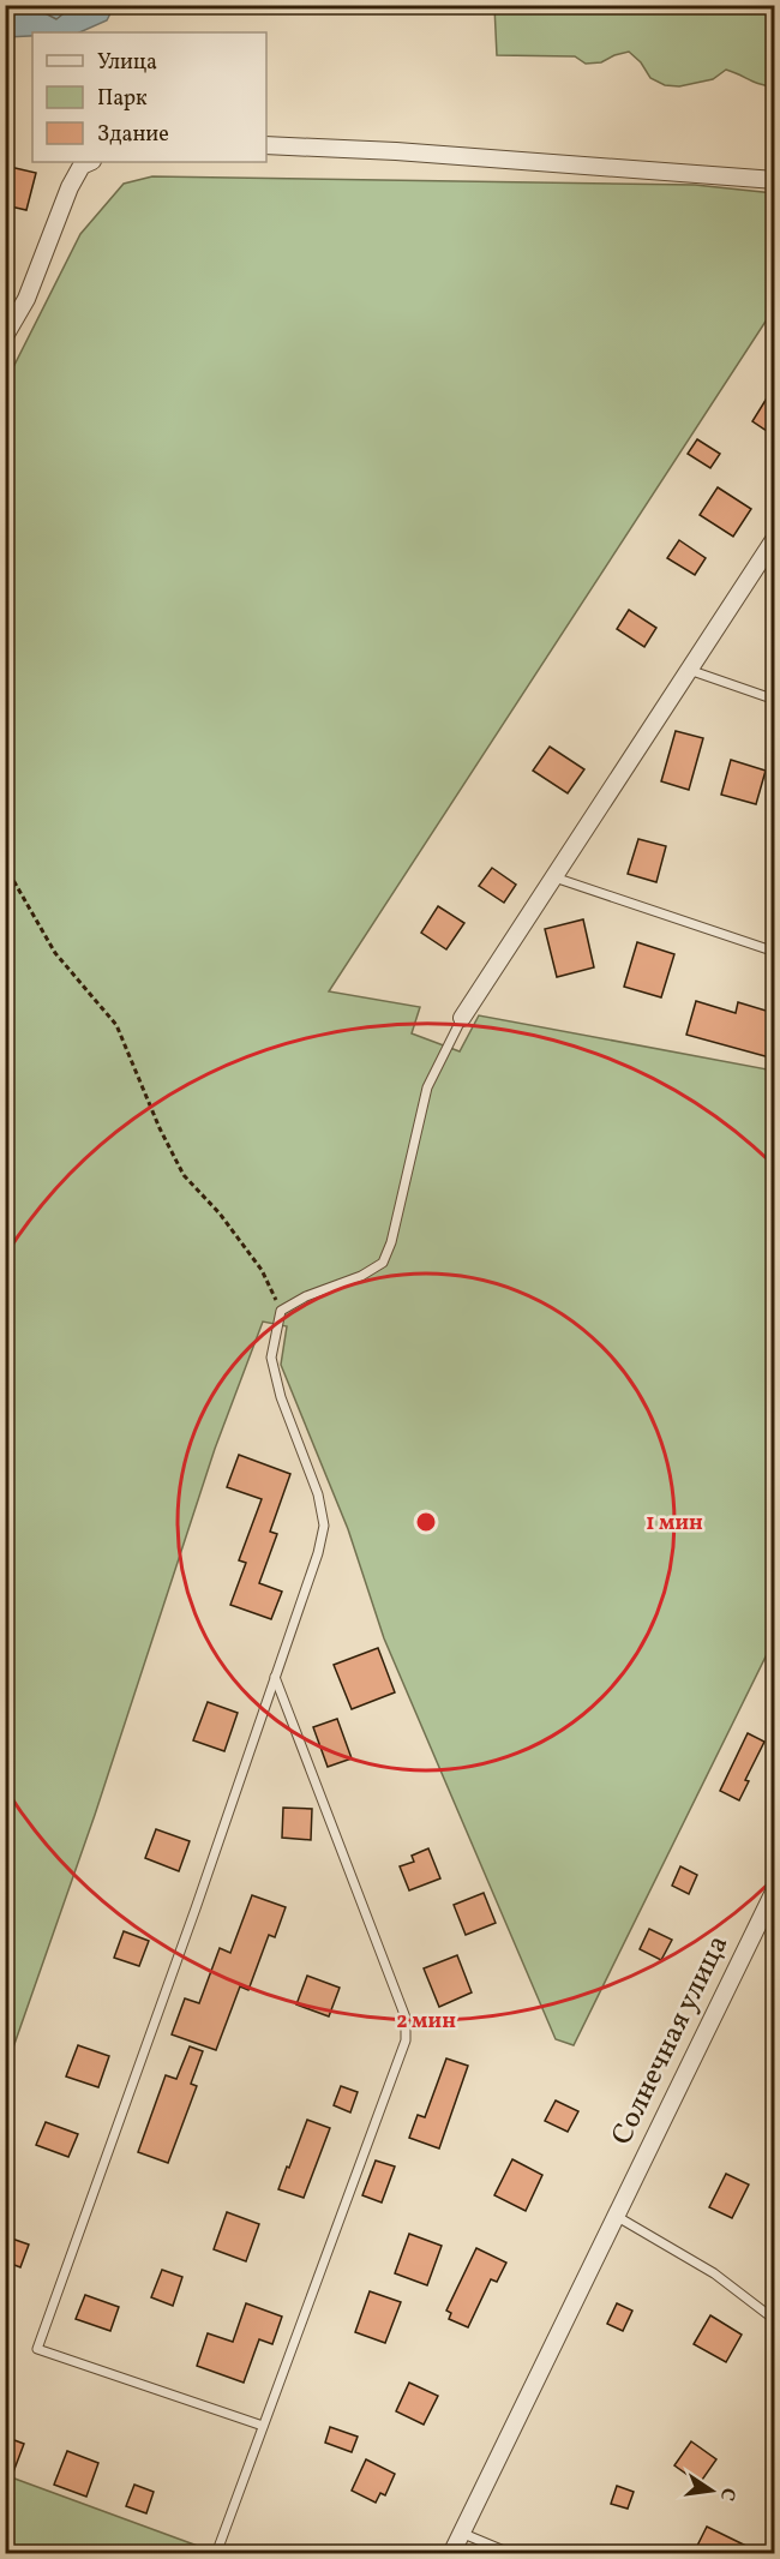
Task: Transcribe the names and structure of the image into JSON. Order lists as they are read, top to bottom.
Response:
{
  "streets": {
    "street": ["Солнечная улица"]
  },
  "legend": ["Улица", "Парк", "Здание"],
  "north": "right",
  "rings": ["1 мин", "2 мин"]
}
